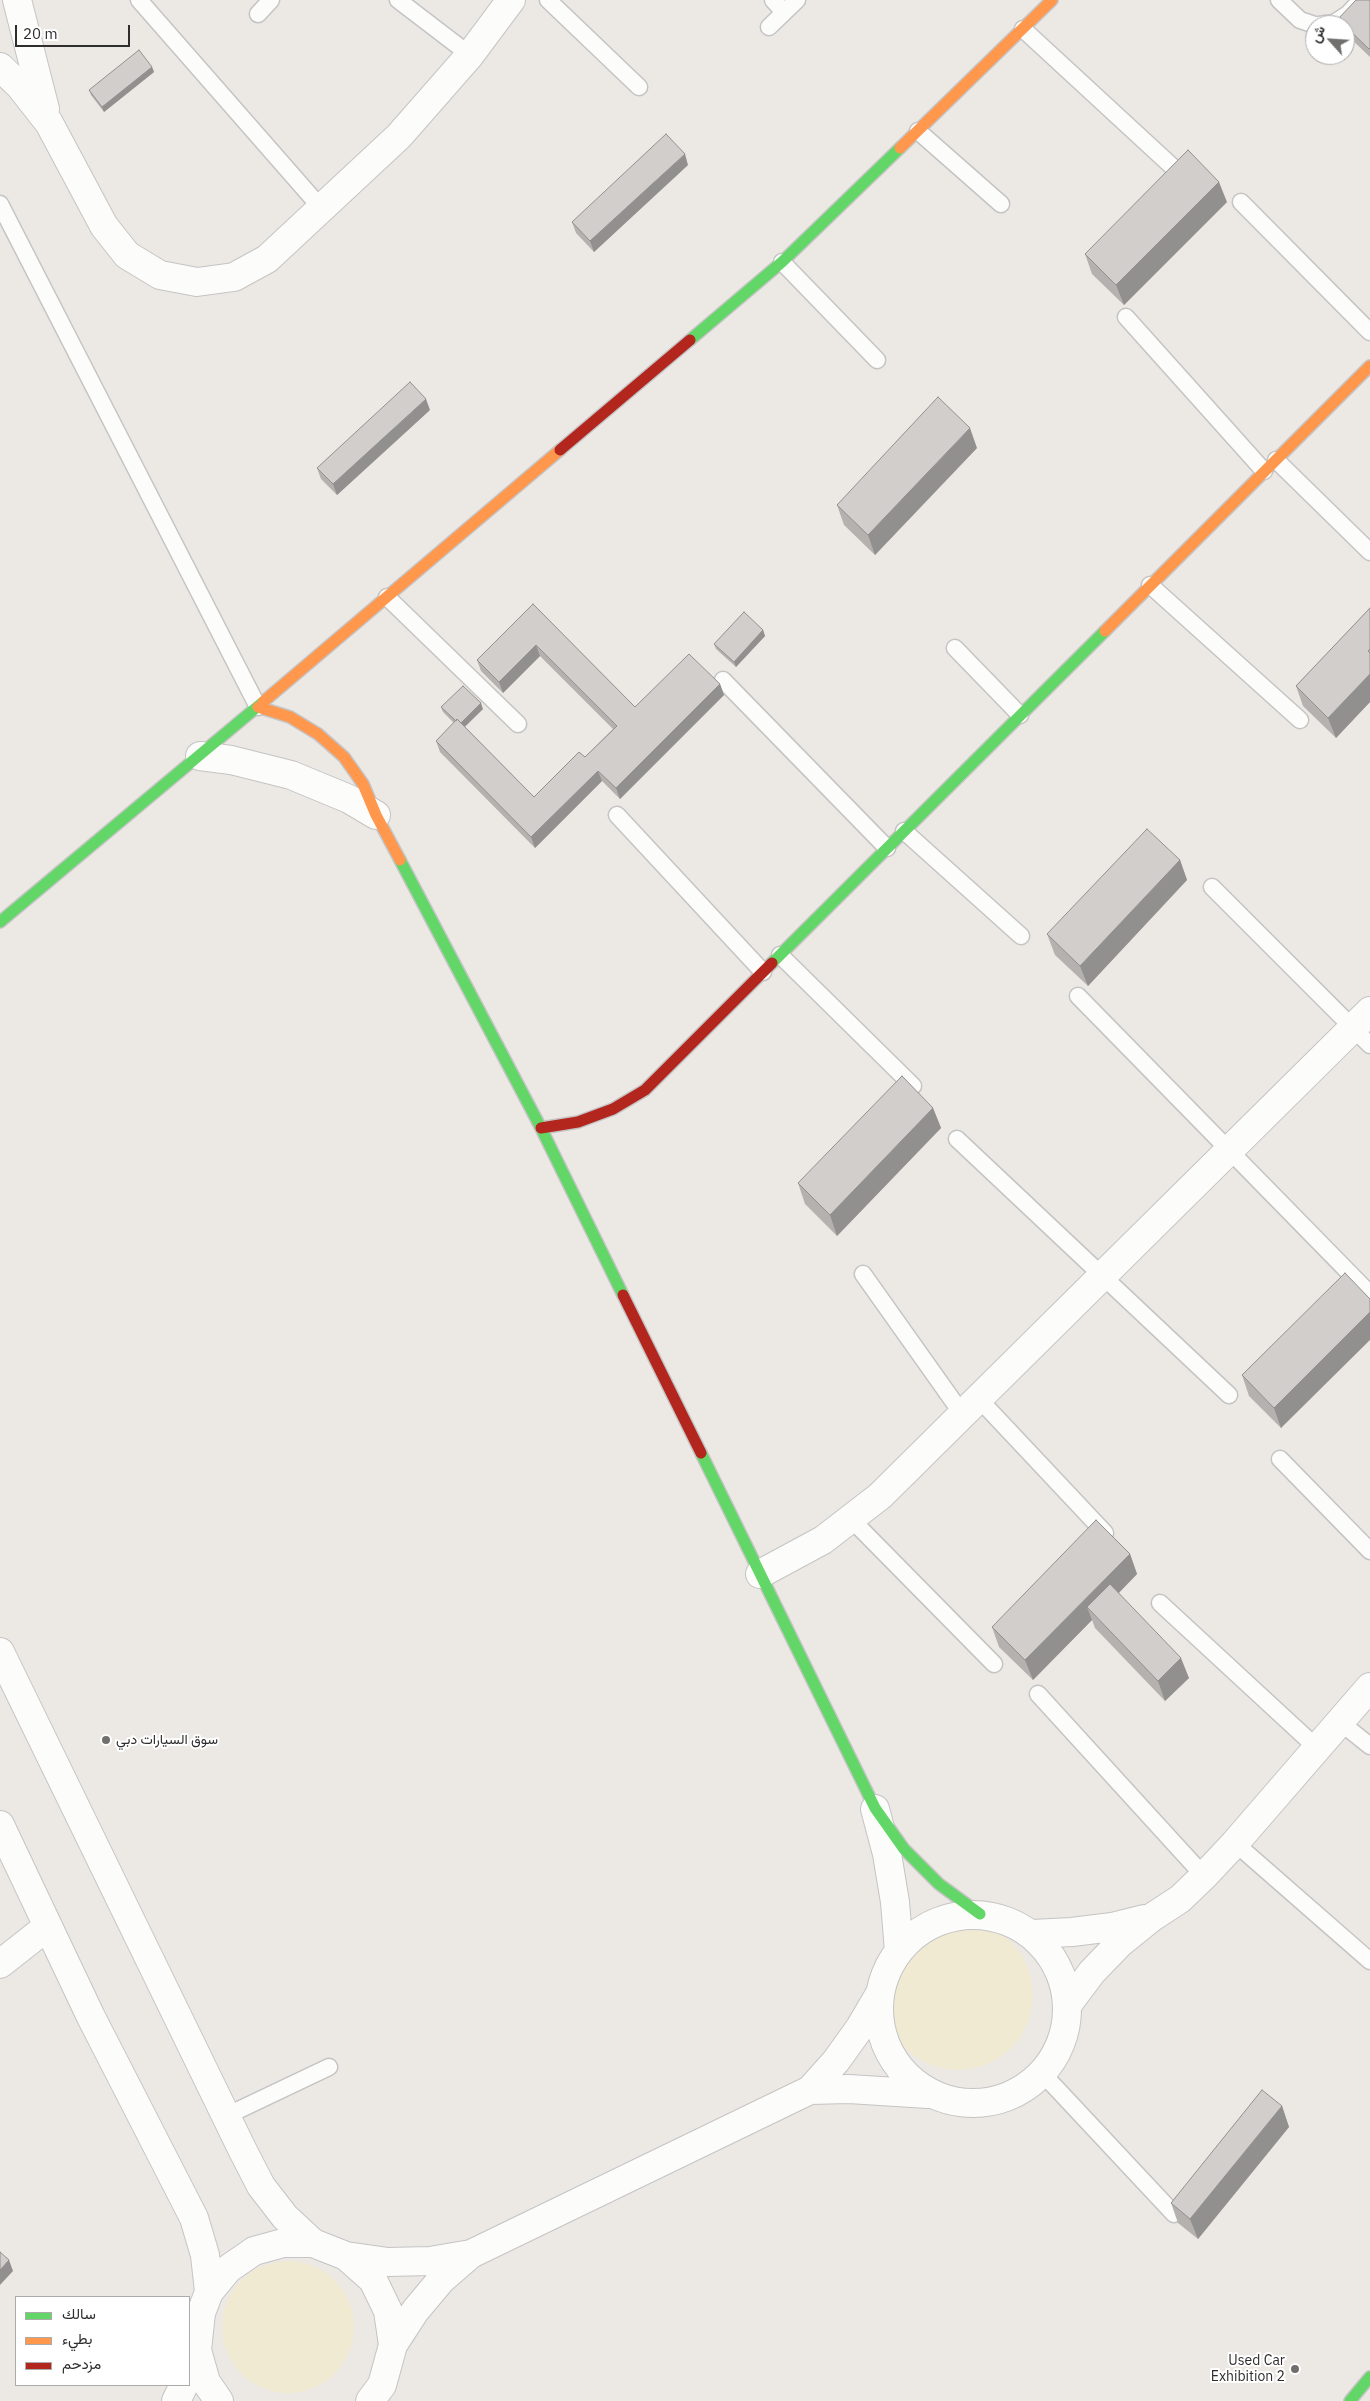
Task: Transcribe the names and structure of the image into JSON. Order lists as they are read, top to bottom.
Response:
{
  "places": ["سوق السيارات دبي", "Used Car Exhibition 2"],
  "legend": ["سالك", "بطيء", "مزدحم"],
  "scale_bar": "20 m",
  "north": "top left"
}
